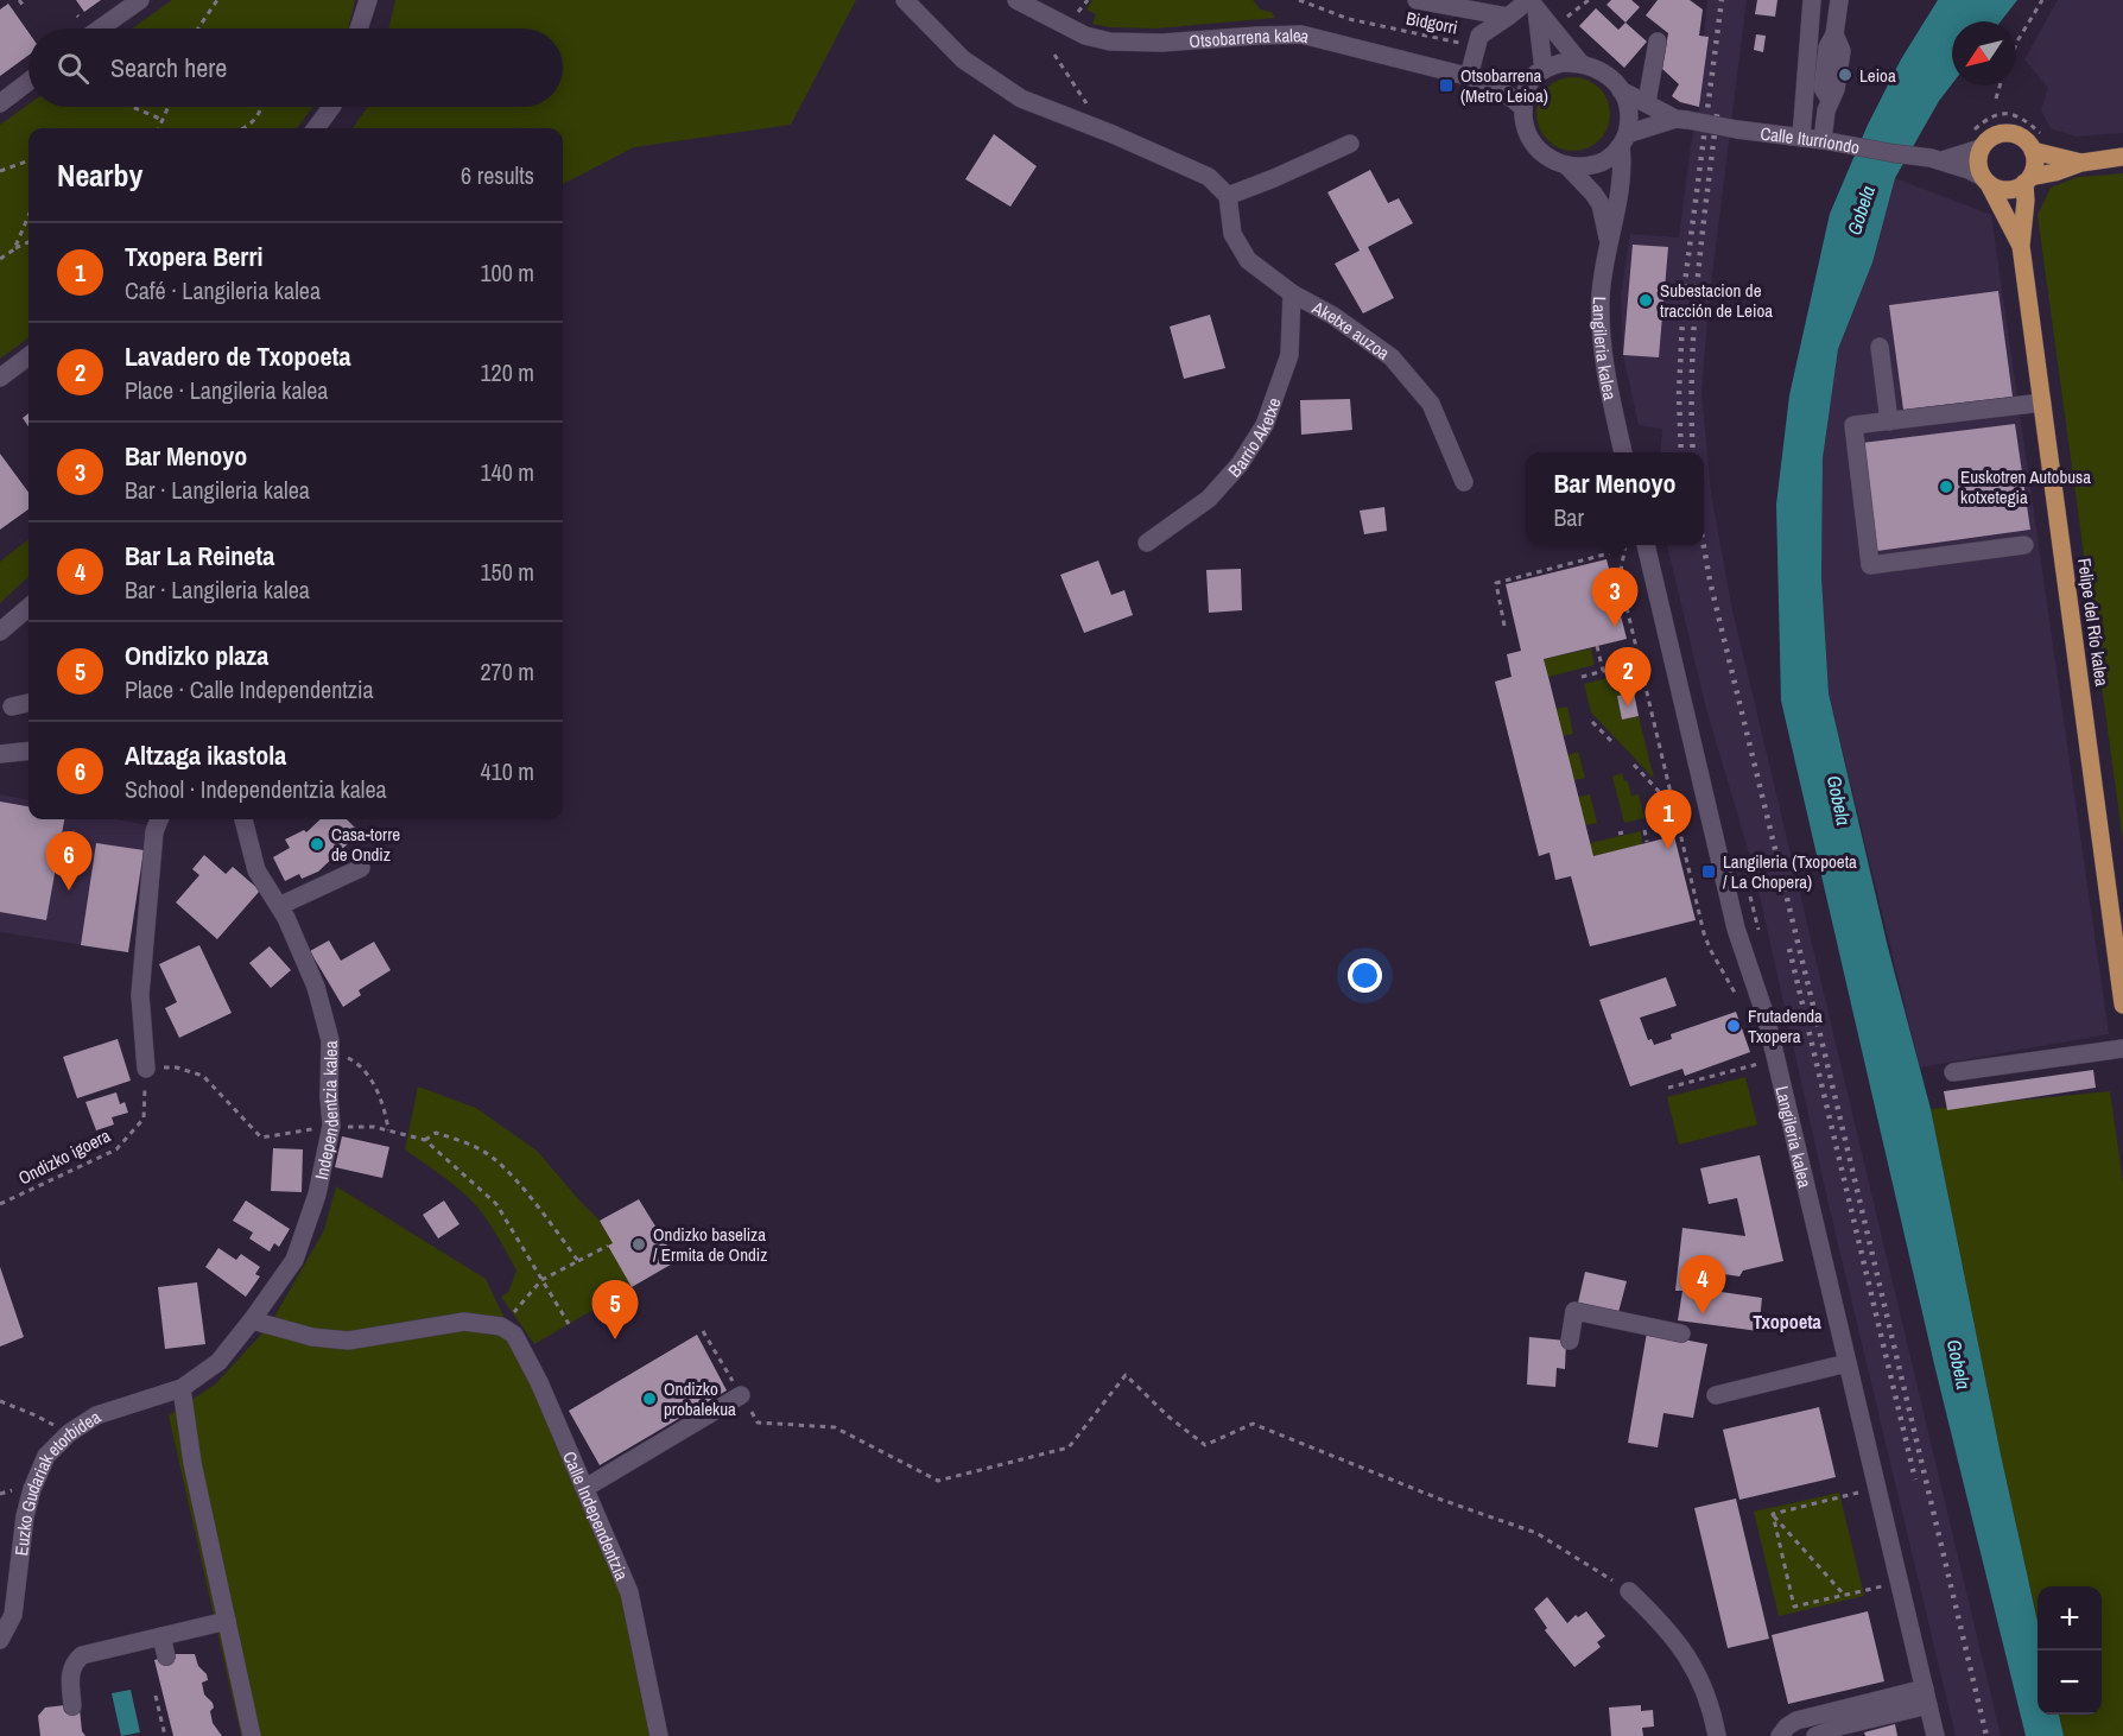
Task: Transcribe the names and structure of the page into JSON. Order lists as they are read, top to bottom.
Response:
{
  "streets": {
    "main road": ["Felipe del Río kalea"],
    "street": [
      "Otsobarrena kalea",
      "Calle Iturriondo",
      "Aketxe auzoa",
      "Langileria kalea",
      "Barrio Aketxe",
      "Independentzia kalea",
      "Euzko Gudariak etorbidea",
      "Calle Independentzia"
    ],
    "path": ["Bidgorri", "Ondizko igoera"]
  },
  "crossings": [
    ["Otsobarrena kalea", "Calle Iturriondo"],
    ["Otsobarrena kalea", "Langileria kalea"],
    ["Calle Iturriondo", "Langileria kalea"],
    ["Calle Iturriondo", "Felipe del Río kalea"],
    ["Aketxe auzoa", "Barrio Aketxe"],
    ["Independentzia kalea", "Euzko Gudariak etorbidea"]
  ],
  "districts": ["Txopoeta"],
  "water": ["Gobela"],
  "places": {
    "other": [
      "Leioa",
      "Subestacion de tracción de Leioa",
      "Euskotren Autobusa kotxetegia",
      "Casa-torre de Ondiz",
      "Frutadenda Txopera",
      "Ondizko baseliza / Ermita de Ondiz",
      "Ondizko probalekua"
    ],
    "transit": ["Otsobarrena (Metro Leioa)", "Langileria (Txopoeta / La Chopera)"]
  },
  "north": "bottom left",
  "page": {
    "search": "Search here",
    "heading": ["Nearby", "6 results"],
    "list": [
      {
        "mark": "1",
        "name": "Txopera Berri",
        "note": "Café · Langileria kalea",
        "value": "100 m"
      },
      {
        "mark": "2",
        "name": "Lavadero de Txopoeta",
        "note": "Place · Langileria kalea",
        "value": "120 m"
      },
      {
        "mark": "3",
        "name": "Bar Menoyo",
        "note": "Bar · Langileria kalea",
        "value": "140 m"
      },
      {
        "mark": "4",
        "name": "Bar La Reineta",
        "note": "Bar · Langileria kalea",
        "value": "150 m"
      },
      {
        "mark": "5",
        "name": "Ondizko plaza",
        "note": "Place · Calle Independentzia",
        "value": "270 m"
      },
      {
        "mark": "6",
        "name": "Altzaga ikastola",
        "note": "School · Independentzia kalea",
        "value": "410 m"
      }
    ],
    "popup": ["Bar Menoyo", "Bar"],
    "pins": [
      "3",
      "2",
      "1",
      "6",
      "4",
      "5"
    ],
    "map_buttons": ["+", "−"]
  }
}
